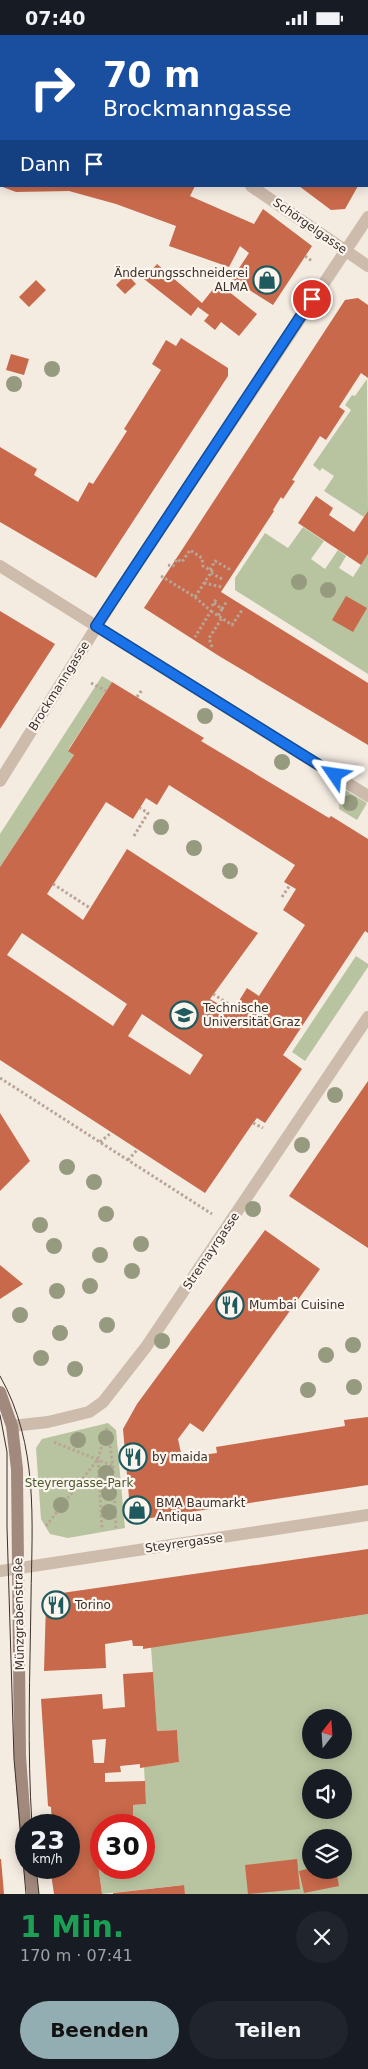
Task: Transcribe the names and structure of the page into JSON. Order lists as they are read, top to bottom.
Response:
{
  "streets": {
    "main road": ["Münzgrabenstraße"],
    "street": [
      "Schörgelgasse",
      "Brockmanngasse",
      "Stremayrgasse",
      "Steyrergasse"
    ]
  },
  "crossings": [
    ["Schörgelgasse", "Brockmanngasse"],
    ["Stremayrgasse", "Münzgrabenstraße"],
    ["Steyrergasse", "Münzgrabenstraße"]
  ],
  "parks": ["Steyrergasse-Park"],
  "places": {
    "shop": ["Änderungsschneiderei ALMA", "BMA Baumarkt Antiqua"],
    "school or university": ["Technische Universität Graz"],
    "restaurant": ["Mumbai Cuisine", "by maida", "Torino"]
  },
  "north": "top",
  "page": {
    "status": "07:40",
    "turn": ["70 m", "Brockmanngasse"],
    "then": "Dann",
    "speed": "23 km/h",
    "limit": "30",
    "heading": ["1 Min.", "170 m · 07:41"],
    "buttons": ["Beenden", "Teilen"]
  }
}
